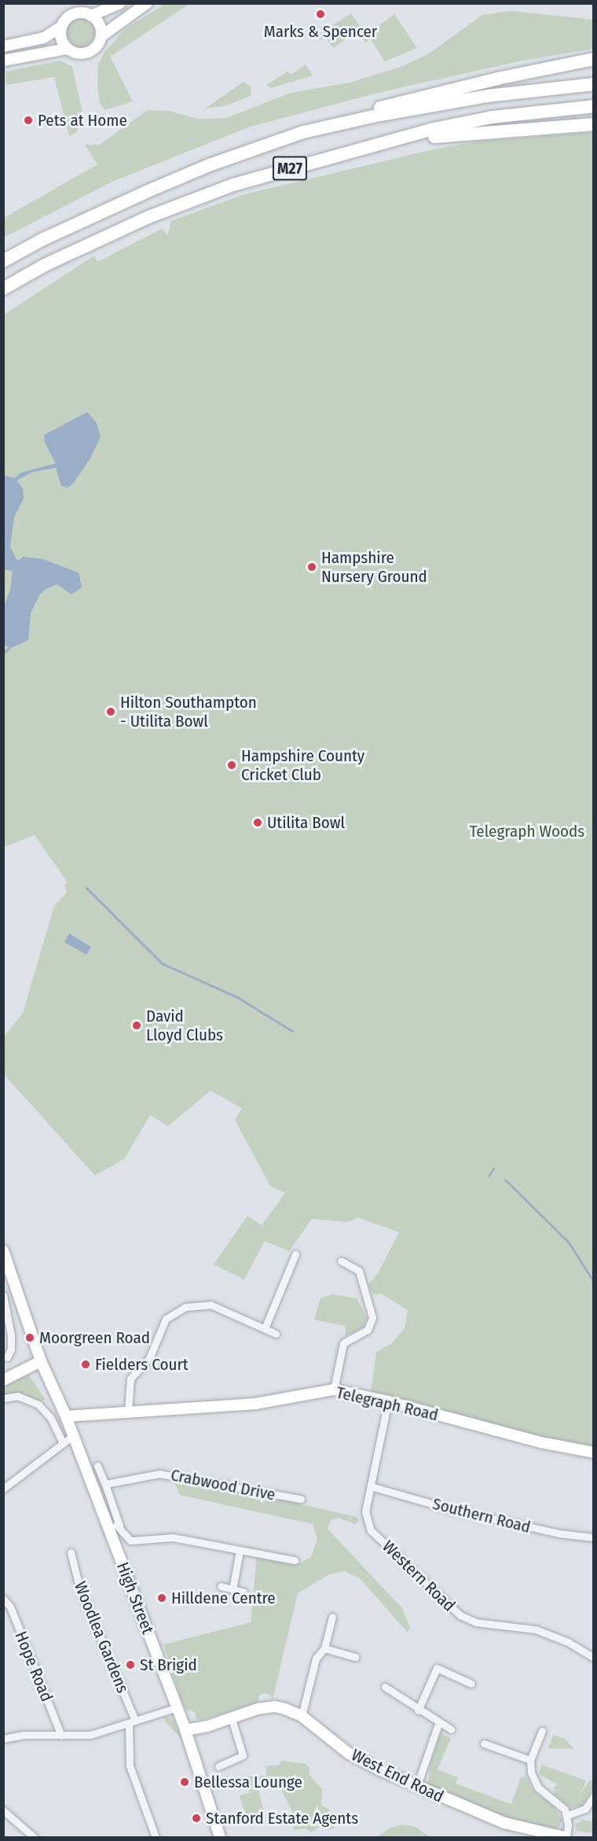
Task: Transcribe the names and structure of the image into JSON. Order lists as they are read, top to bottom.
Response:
{
  "streets": {
    "highway": ["M27"],
    "street": [
      "Telegraph Road",
      "Crabwood Drive",
      "Southern Road",
      "Western Road",
      "High Street",
      "Woodlea Gardens",
      "Hope Road",
      "West End Road"
    ]
  },
  "crossings": [
    ["Telegraph Road", "Western Road"],
    ["Telegraph Road", "High Street"],
    ["Southern Road", "Western Road"],
    ["High Street", "West End Road"]
  ],
  "parks": ["Telegraph Woods"],
  "places": [
    "Marks & Spencer",
    "Pets at Home",
    "Hampshire Nursery Ground",
    "Hilton Southampton - Utilita Bowl",
    "Hampshire County Cricket Club",
    "Utilita Bowl",
    "David Lloyd Clubs",
    "Moorgreen Road",
    "Fielders Court",
    "Hilldene Centre",
    "St Brigid",
    "Bellessa Lounge",
    "Stanford Estate Agents"
  ]
}
